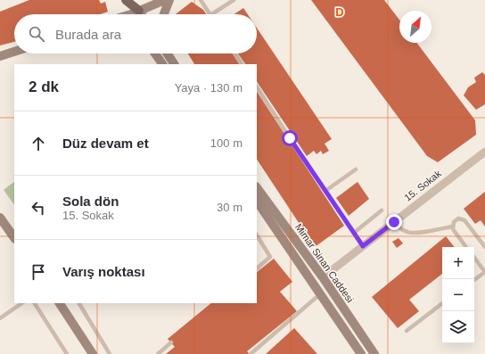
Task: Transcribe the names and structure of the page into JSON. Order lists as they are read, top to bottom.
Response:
{
  "streets": {
    "main road": ["Mimar Sinan Caddesi"],
    "street": ["15. Sokak"]
  },
  "crossings": [
    ["15. Sokak", "Mimar Sinan Caddesi"]
  ],
  "north": "top right",
  "page": {
    "search": "Burada ara",
    "heading": ["2 dk", "Yaya · 130 m"],
    "list": [
      ["Düz devam et", "100 m"],
      ["Sola dön", "15. Sokak", "30 m"],
      "Varış noktası"
    ],
    "map_buttons": ["+", "−"]
  },
  "grid": {
    "columns": ["D"]
  }
}
